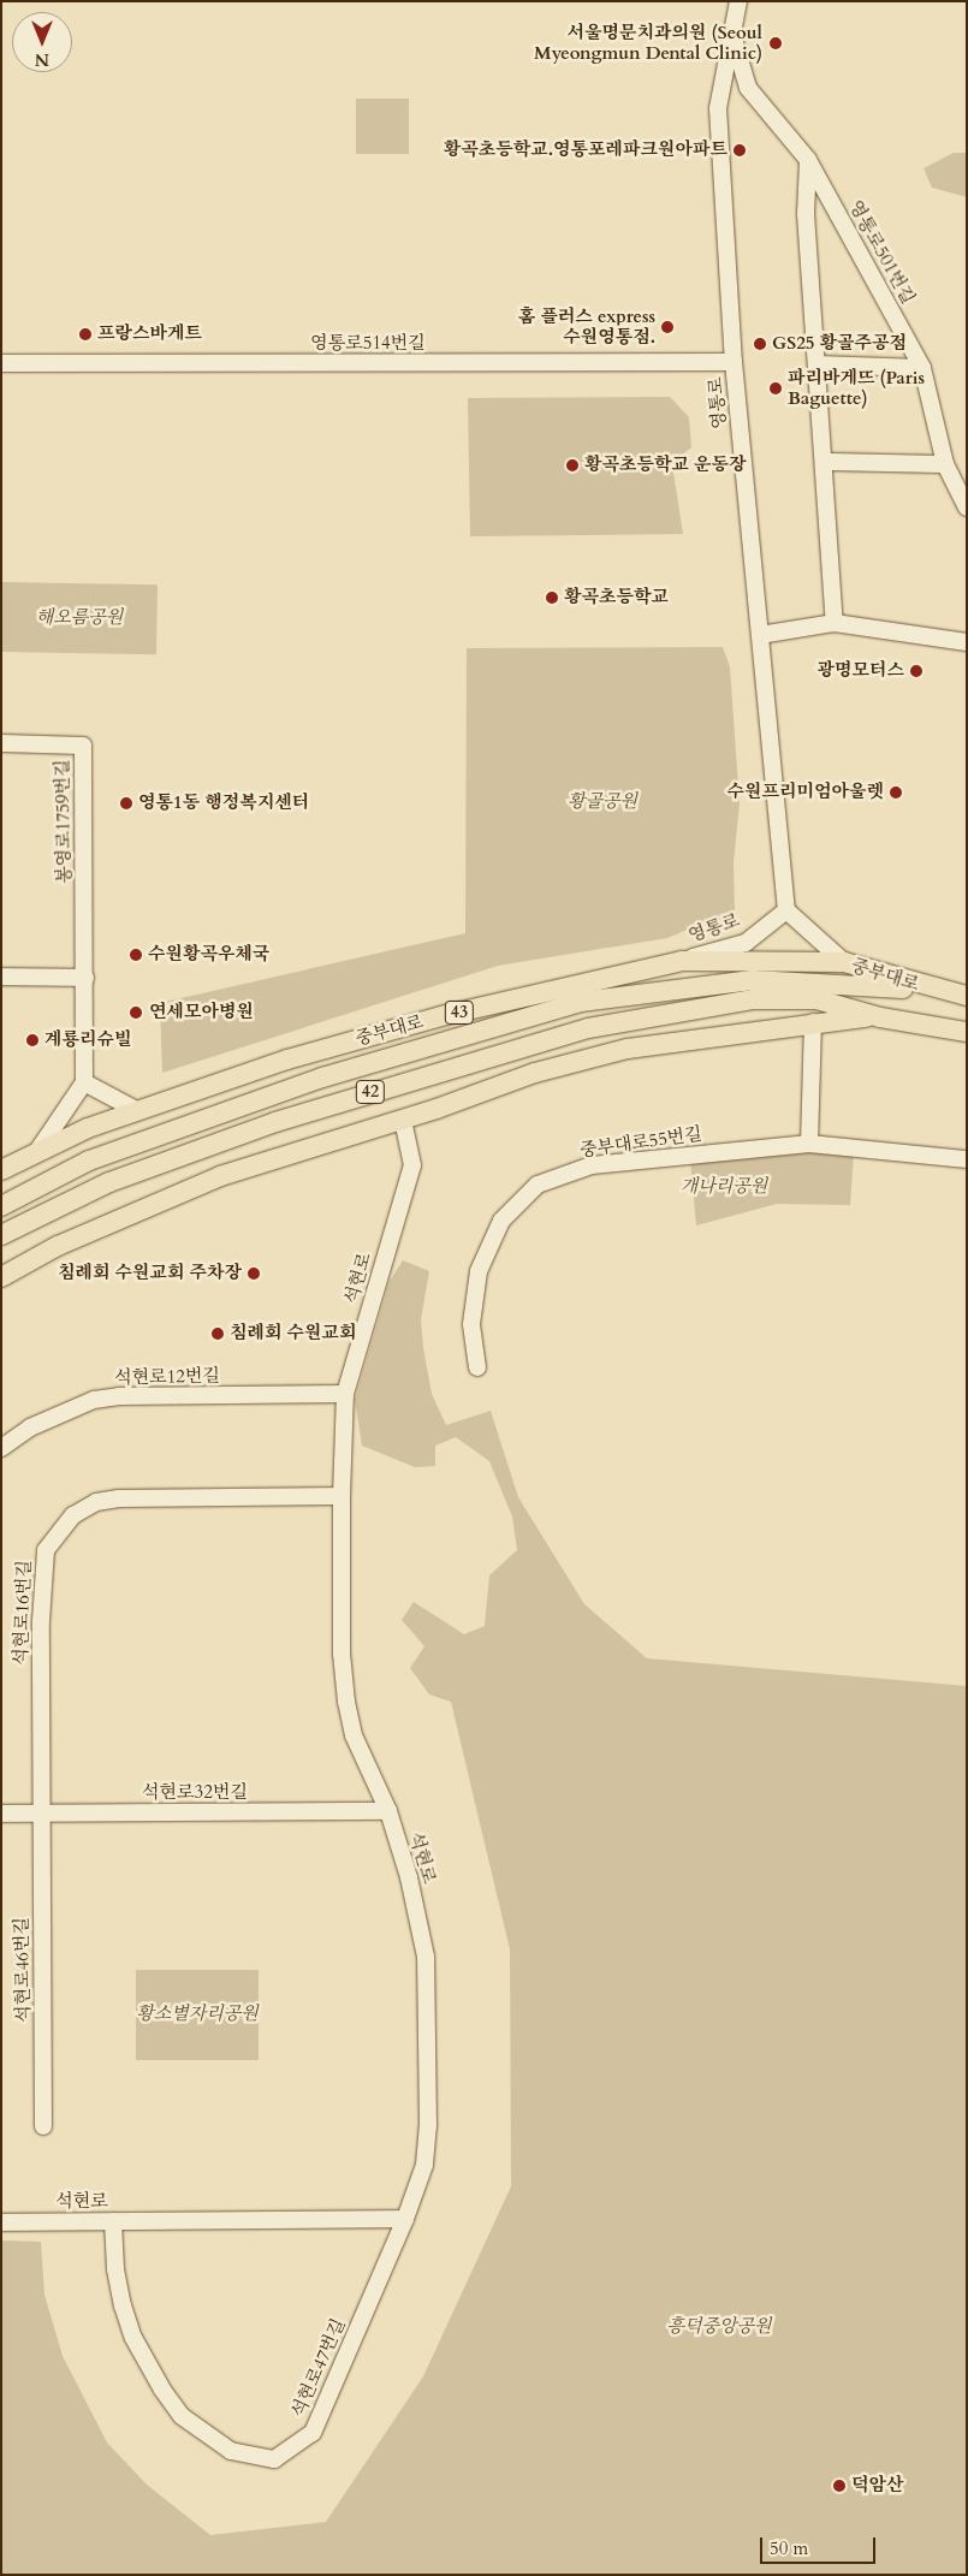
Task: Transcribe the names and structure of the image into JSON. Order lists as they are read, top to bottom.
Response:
{
  "streets": {
    "main road": ["중부대로", "43", "42"],
    "street": [
      "영통로501번길",
      "영통로514번길",
      "영통로",
      "봉영로1759번길",
      "중부대로55번길",
      "석현로",
      "석현로12번길",
      "석현로16번길",
      "석현로32번길",
      "석현로46번길",
      "석현로47번길"
    ]
  },
  "crossings": [
    ["영통로501번길", "영통로"],
    ["영통로514번길", "영통로"],
    ["영통로", "중부대로"],
    ["중부대로", "석현로"],
    ["석현로", "석현로12번길"],
    ["석현로", "석현로16번길"],
    ["석현로", "석현로32번길"],
    ["석현로", "석현로47번길"],
    ["석현로16번길", "석현로32번길"],
    ["석현로16번길", "석현로46번길"],
    ["석현로32번길", "석현로46번길"]
  ],
  "parks": [
    "해오름공원",
    "황골공원",
    "개나리공원",
    "황소별자리공원",
    "흥덕중앙공원"
  ],
  "places": [
    "서울명문치과의원 (Seoul Myeongmun Dental Clinic)",
    "황곡초등학교.영통포레파크원아파트",
    "홈 플러스 express 수원영통점.",
    "프랑스바게트",
    "GS25 황골주공점",
    "파리바게뜨 (Paris Baguette)",
    "황곡초등학교 운동장",
    "황곡초등학교",
    "광명모터스",
    "수원프리미엄아울렛",
    "영통1동 행정복지센터",
    "수원황곡우체국",
    "연세모아병원",
    "계룡리슈빌",
    "침례회 수원교회 주차장",
    "침례회 수원교회",
    "덕암산"
  ],
  "scale_bar": "50 m",
  "north": "bottom"
}
